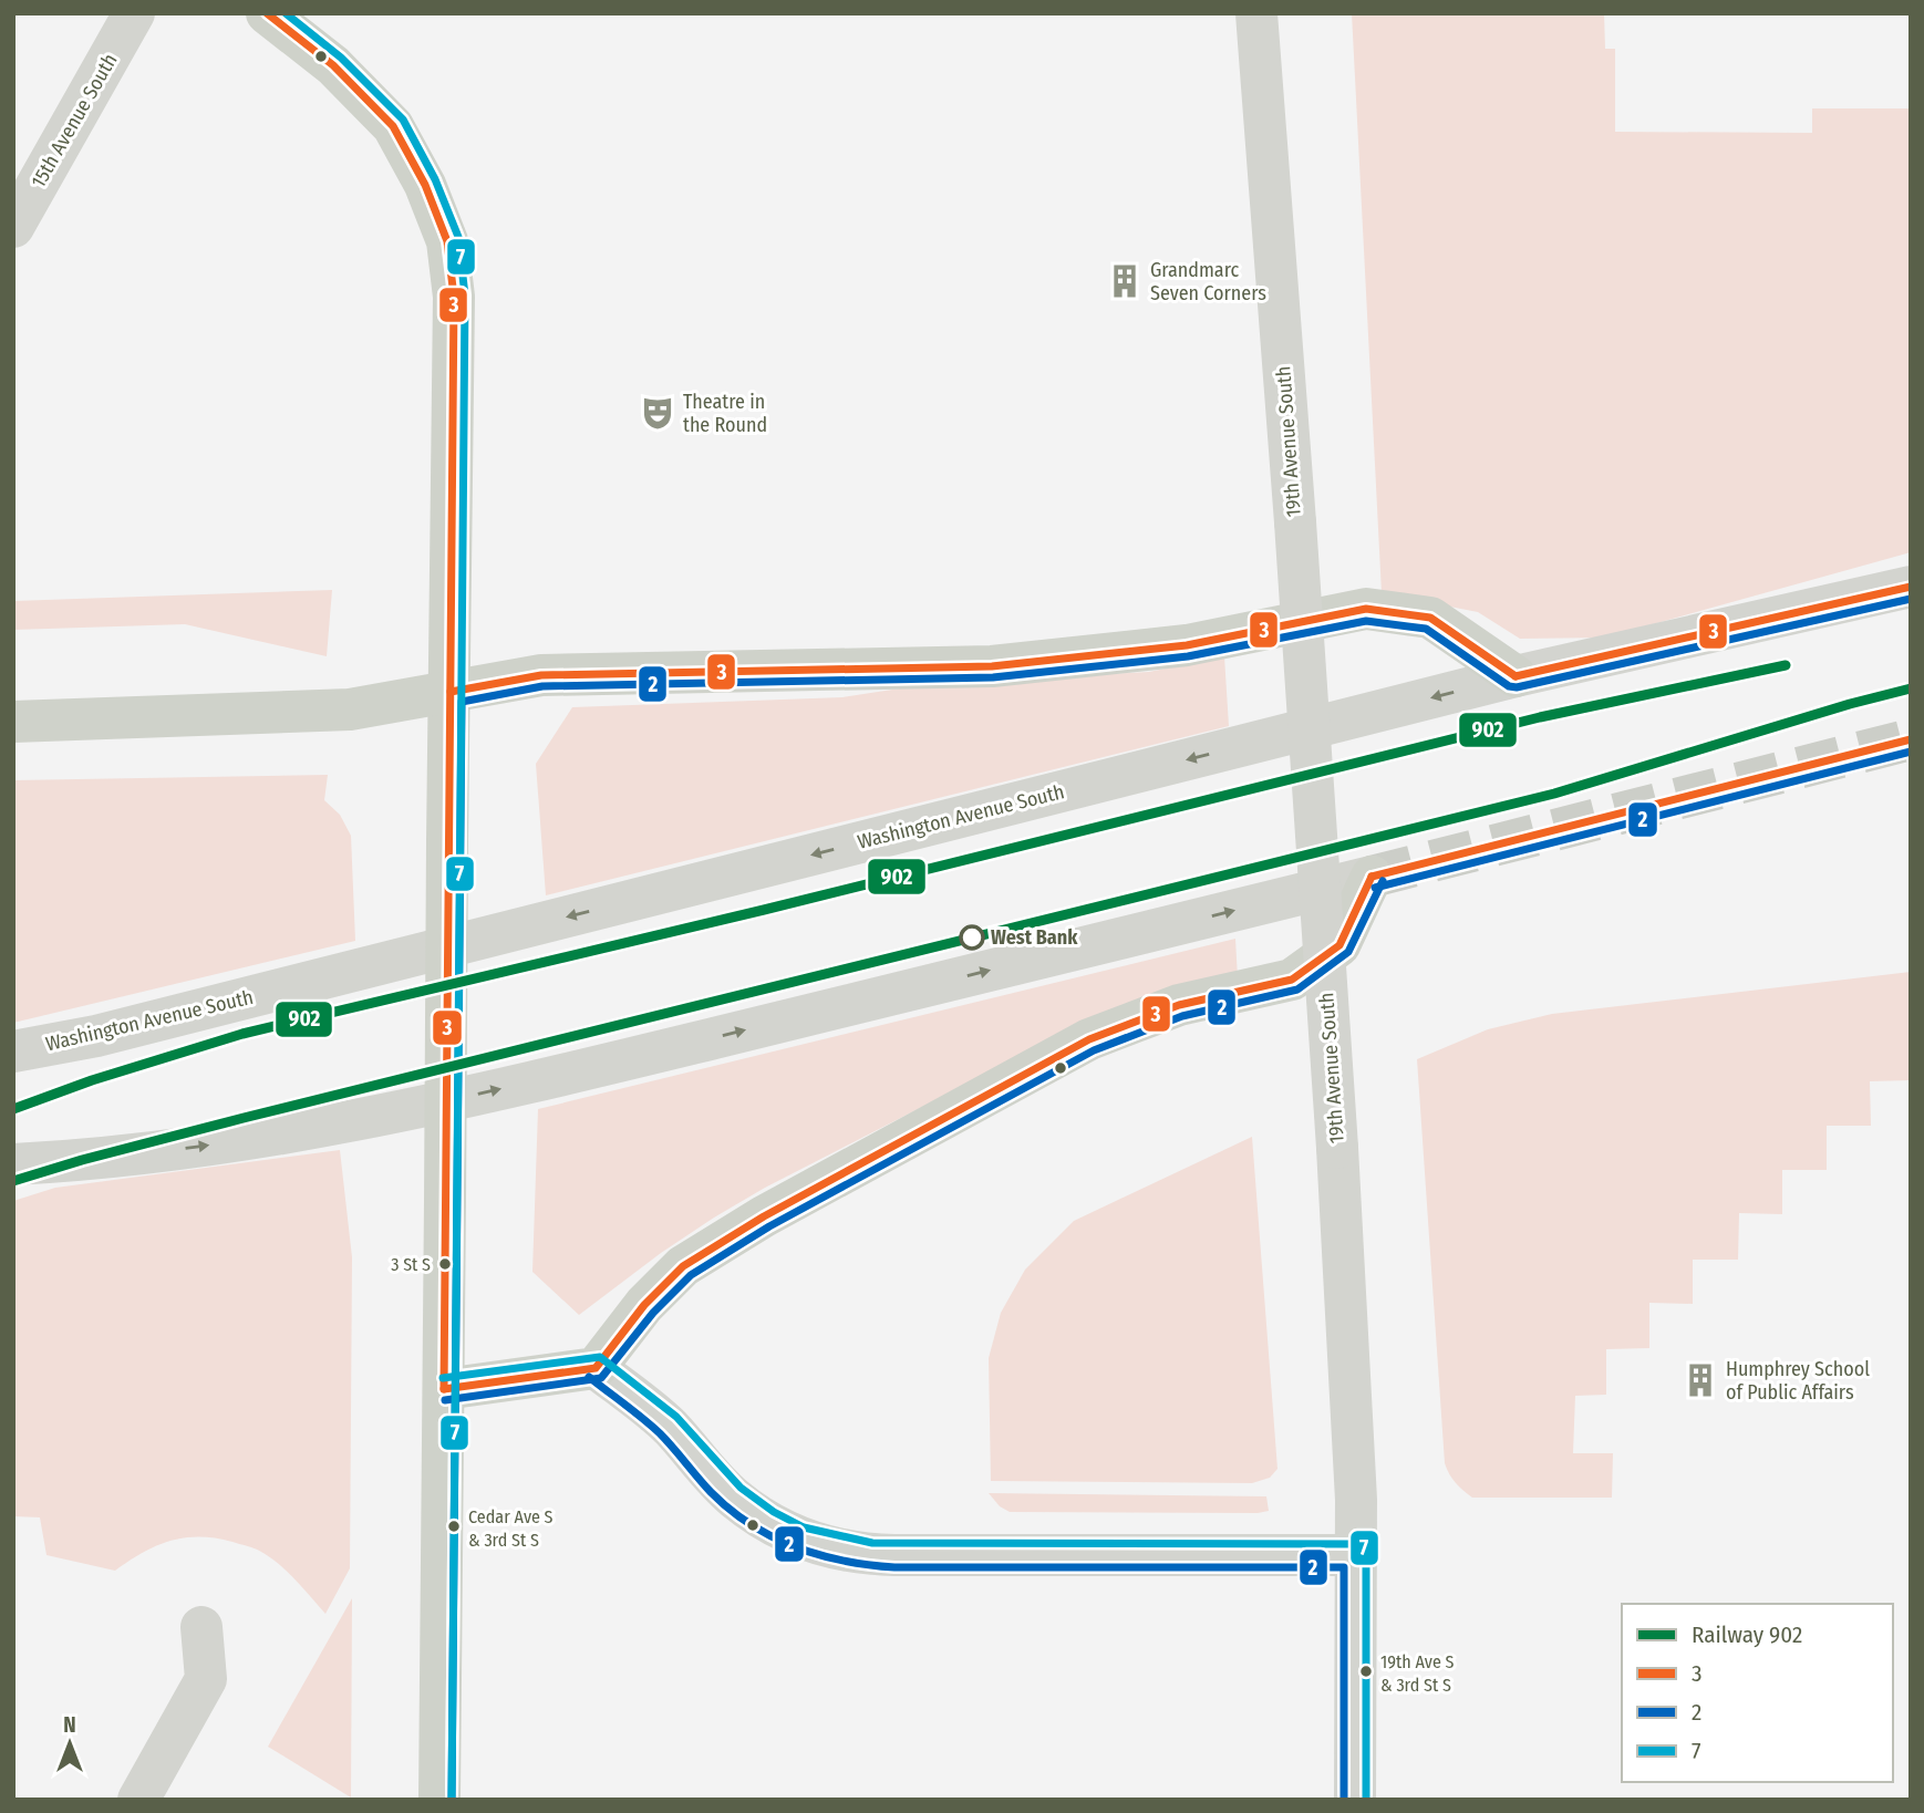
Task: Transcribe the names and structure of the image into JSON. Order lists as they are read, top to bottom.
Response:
{
  "streets": {
    "street": ["15th Avenue South", "19th Avenue South", "Washington Avenue South"]
  },
  "places": {
    "building": ["Grandmarc Seven Corners", "Humphrey School of Public Affairs"],
    "theatre": ["Theatre in the Round"],
    "other": [
      "West Bank",
      "3 St S",
      "Cedar Ave S & 3rd St S",
      "19th Ave S & 3rd St S"
    ]
  },
  "lines": [
    "transit line 3",
    "transit line 7",
    "transit line 2",
    "rail line 902"
  ],
  "legend": [
    "Railway 902",
    "3",
    "2",
    "7"
  ],
  "north": "top"
}
